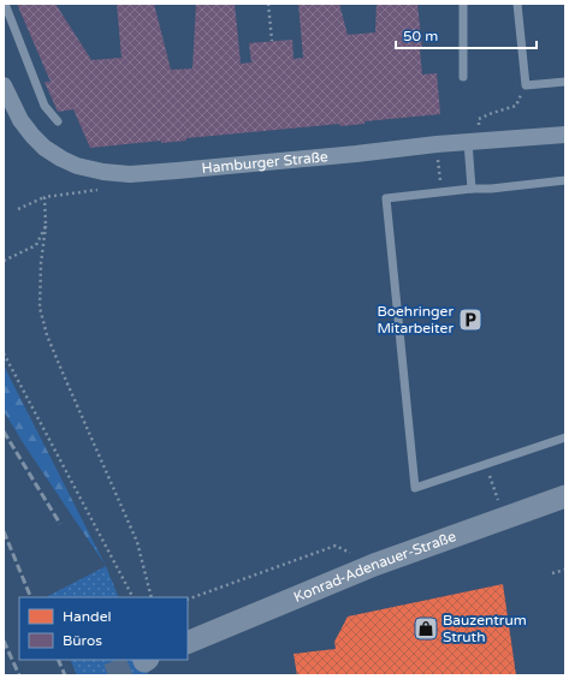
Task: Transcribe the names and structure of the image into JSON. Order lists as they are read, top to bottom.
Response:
{
  "streets": {
    "main road": ["Konrad-Adenauer-Straße"],
    "street": ["Hamburger Straße"]
  },
  "places": {
    "parking": ["Boehringer Mitarbeiter"],
    "shop": ["Bauzentrum Struth"]
  },
  "legend": ["Handel", "Büros"],
  "scale_bar": "50 m"
}
